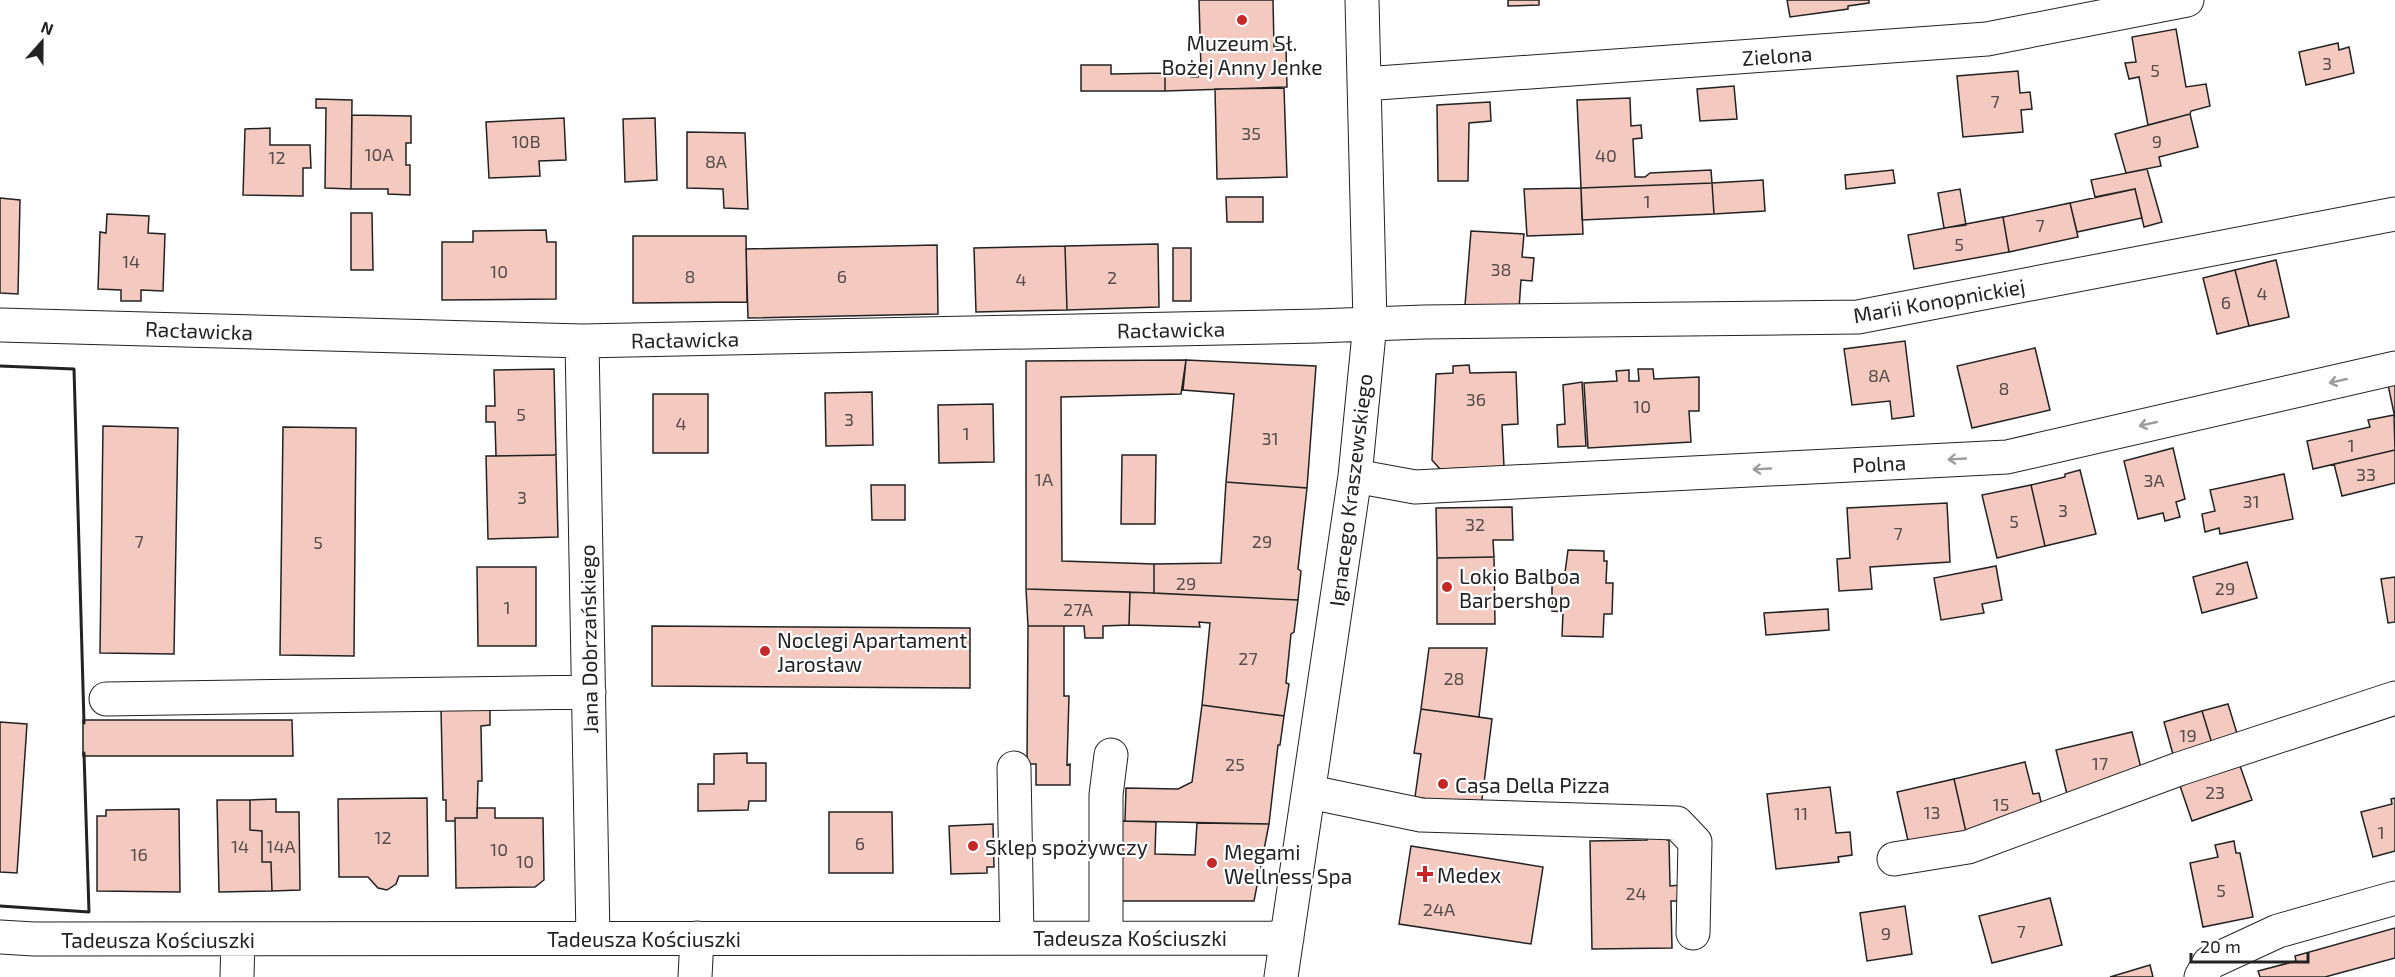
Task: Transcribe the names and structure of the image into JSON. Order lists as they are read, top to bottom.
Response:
{
  "streets": {
    "street": [
      "Zielona",
      "Marii Konopnickiej",
      "Racławicka",
      "Polna",
      "Ignacego Kraszewskiego",
      "Jana Dobrzańskiego",
      "Tadeusza Kościuszki"
    ]
  },
  "crossings": [
    ["Zielona", "Ignacego Kraszewskiego"],
    ["Marii Konopnickiej", "Racławicka"],
    ["Marii Konopnickiej", "Ignacego Kraszewskiego"],
    ["Racławicka", "Ignacego Kraszewskiego"],
    ["Racławicka", "Jana Dobrzańskiego"],
    ["Polna", "Ignacego Kraszewskiego"],
    ["Ignacego Kraszewskiego", "Tadeusza Kościuszki"],
    ["Jana Dobrzańskiego", "Tadeusza Kościuszki"]
  ],
  "one_way": ["Polna"],
  "places": {
    "other": [
      "Muzeum Sł. Bożej Anny Jenke",
      "Lokio Balboa Barbershop",
      "Noclegi Apartament Jarosław",
      "Casa Della Pizza",
      "Sklep spożywczy",
      "Megami Wellness Spa"
    ],
    "health": ["Medex"]
  },
  "house_numbers": [
    "3",
    "5",
    "7",
    "35",
    "10B",
    "9",
    "10A",
    "40",
    "12",
    "8A",
    "1",
    "7",
    "5",
    "14",
    "38",
    "10",
    "8",
    "6",
    "2",
    "4",
    "4",
    "6",
    "8A",
    "8",
    "36",
    "10",
    "5",
    "3",
    "4",
    "1",
    "31",
    "1",
    "33",
    "1A",
    "3A",
    "3",
    "31",
    "3",
    "5",
    "32",
    "7",
    "7",
    "29",
    "5",
    "29",
    "29",
    "1",
    "27A",
    "27",
    "28",
    "19",
    "17",
    "25",
    "23",
    "15",
    "13",
    "11",
    "1",
    "12",
    "6",
    "14",
    "14A",
    "10",
    "16",
    "10",
    "5",
    "24",
    "24A",
    "7",
    "9"
  ],
  "scale_bar": "20 m",
  "north": "top"
}
